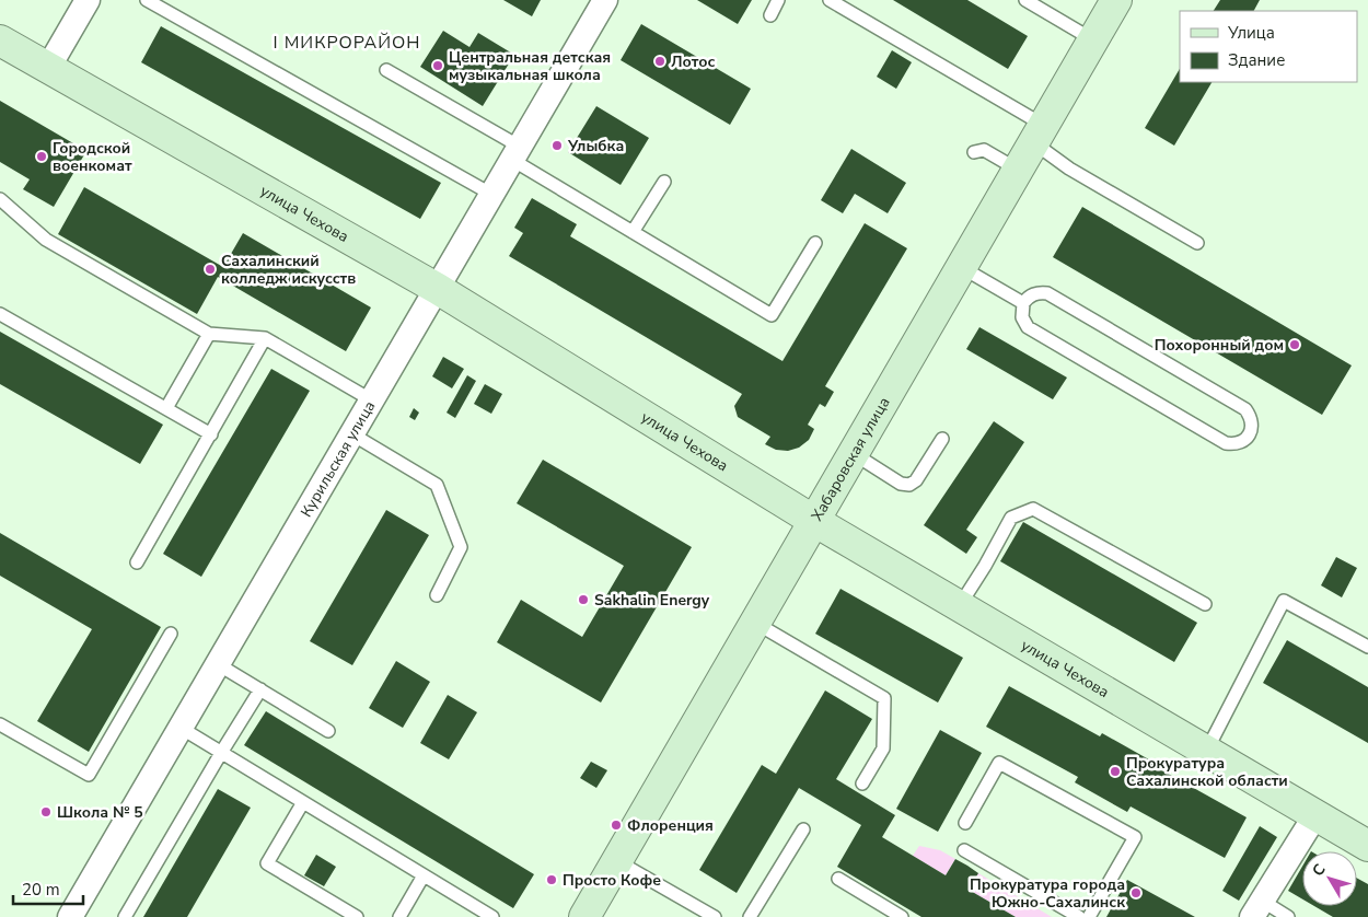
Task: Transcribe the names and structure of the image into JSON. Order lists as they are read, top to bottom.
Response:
{
  "streets": {
    "street": ["улица Чехова", "Курильская улица", "Хабаровская улица"]
  },
  "crossings": [
    ["улица Чехова", "Курильская улица"],
    ["улица Чехова", "Хабаровская улица"]
  ],
  "districts": ["I МИКРОРАЙОН"],
  "places": [
    "Лотос",
    "Центральная детская музыкальная школа",
    "Улыбка",
    "Городской военкомат",
    "Сахалинский колледж искусств",
    "Похоронный дом",
    "Sakhalin Energy",
    "Прокуратура Сахалинской области",
    "Школа № 5",
    "Флоренция",
    "Просто Кофе",
    "Прокуратура города Южно-Сахалинск"
  ],
  "legend": ["Улица", "Здание"],
  "scale_bar": "20 m",
  "north": "top left"
}
